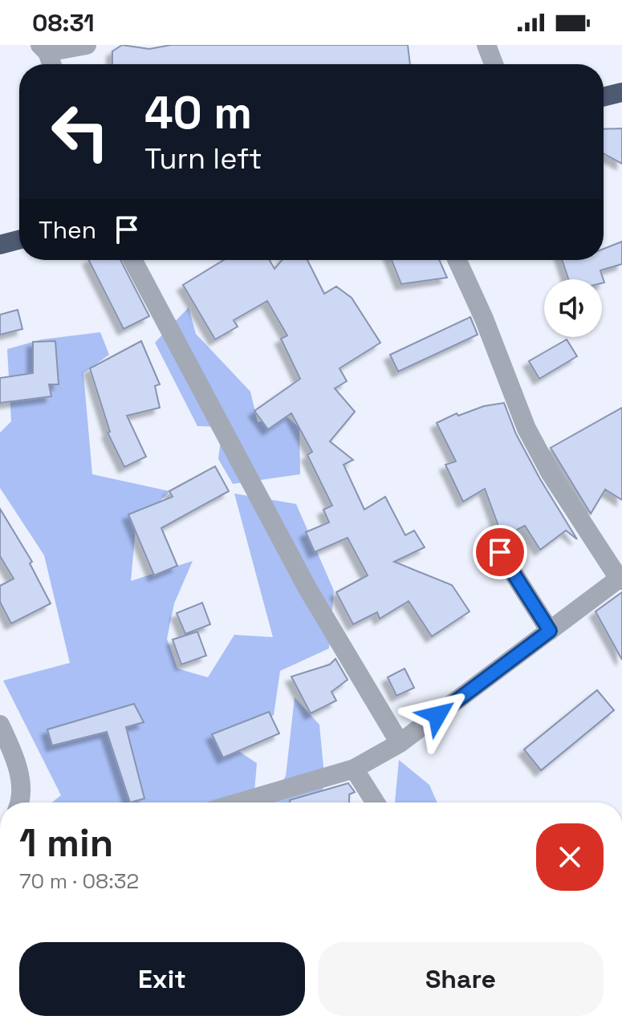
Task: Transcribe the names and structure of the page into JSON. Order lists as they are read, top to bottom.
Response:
{
  "page": {
    "status": "08:31",
    "turn": ["40 m", "Turn left"],
    "then": "Then",
    "heading": ["1 min", "70 m · 08:32"],
    "buttons": ["Exit", "Share"]
  }
}
